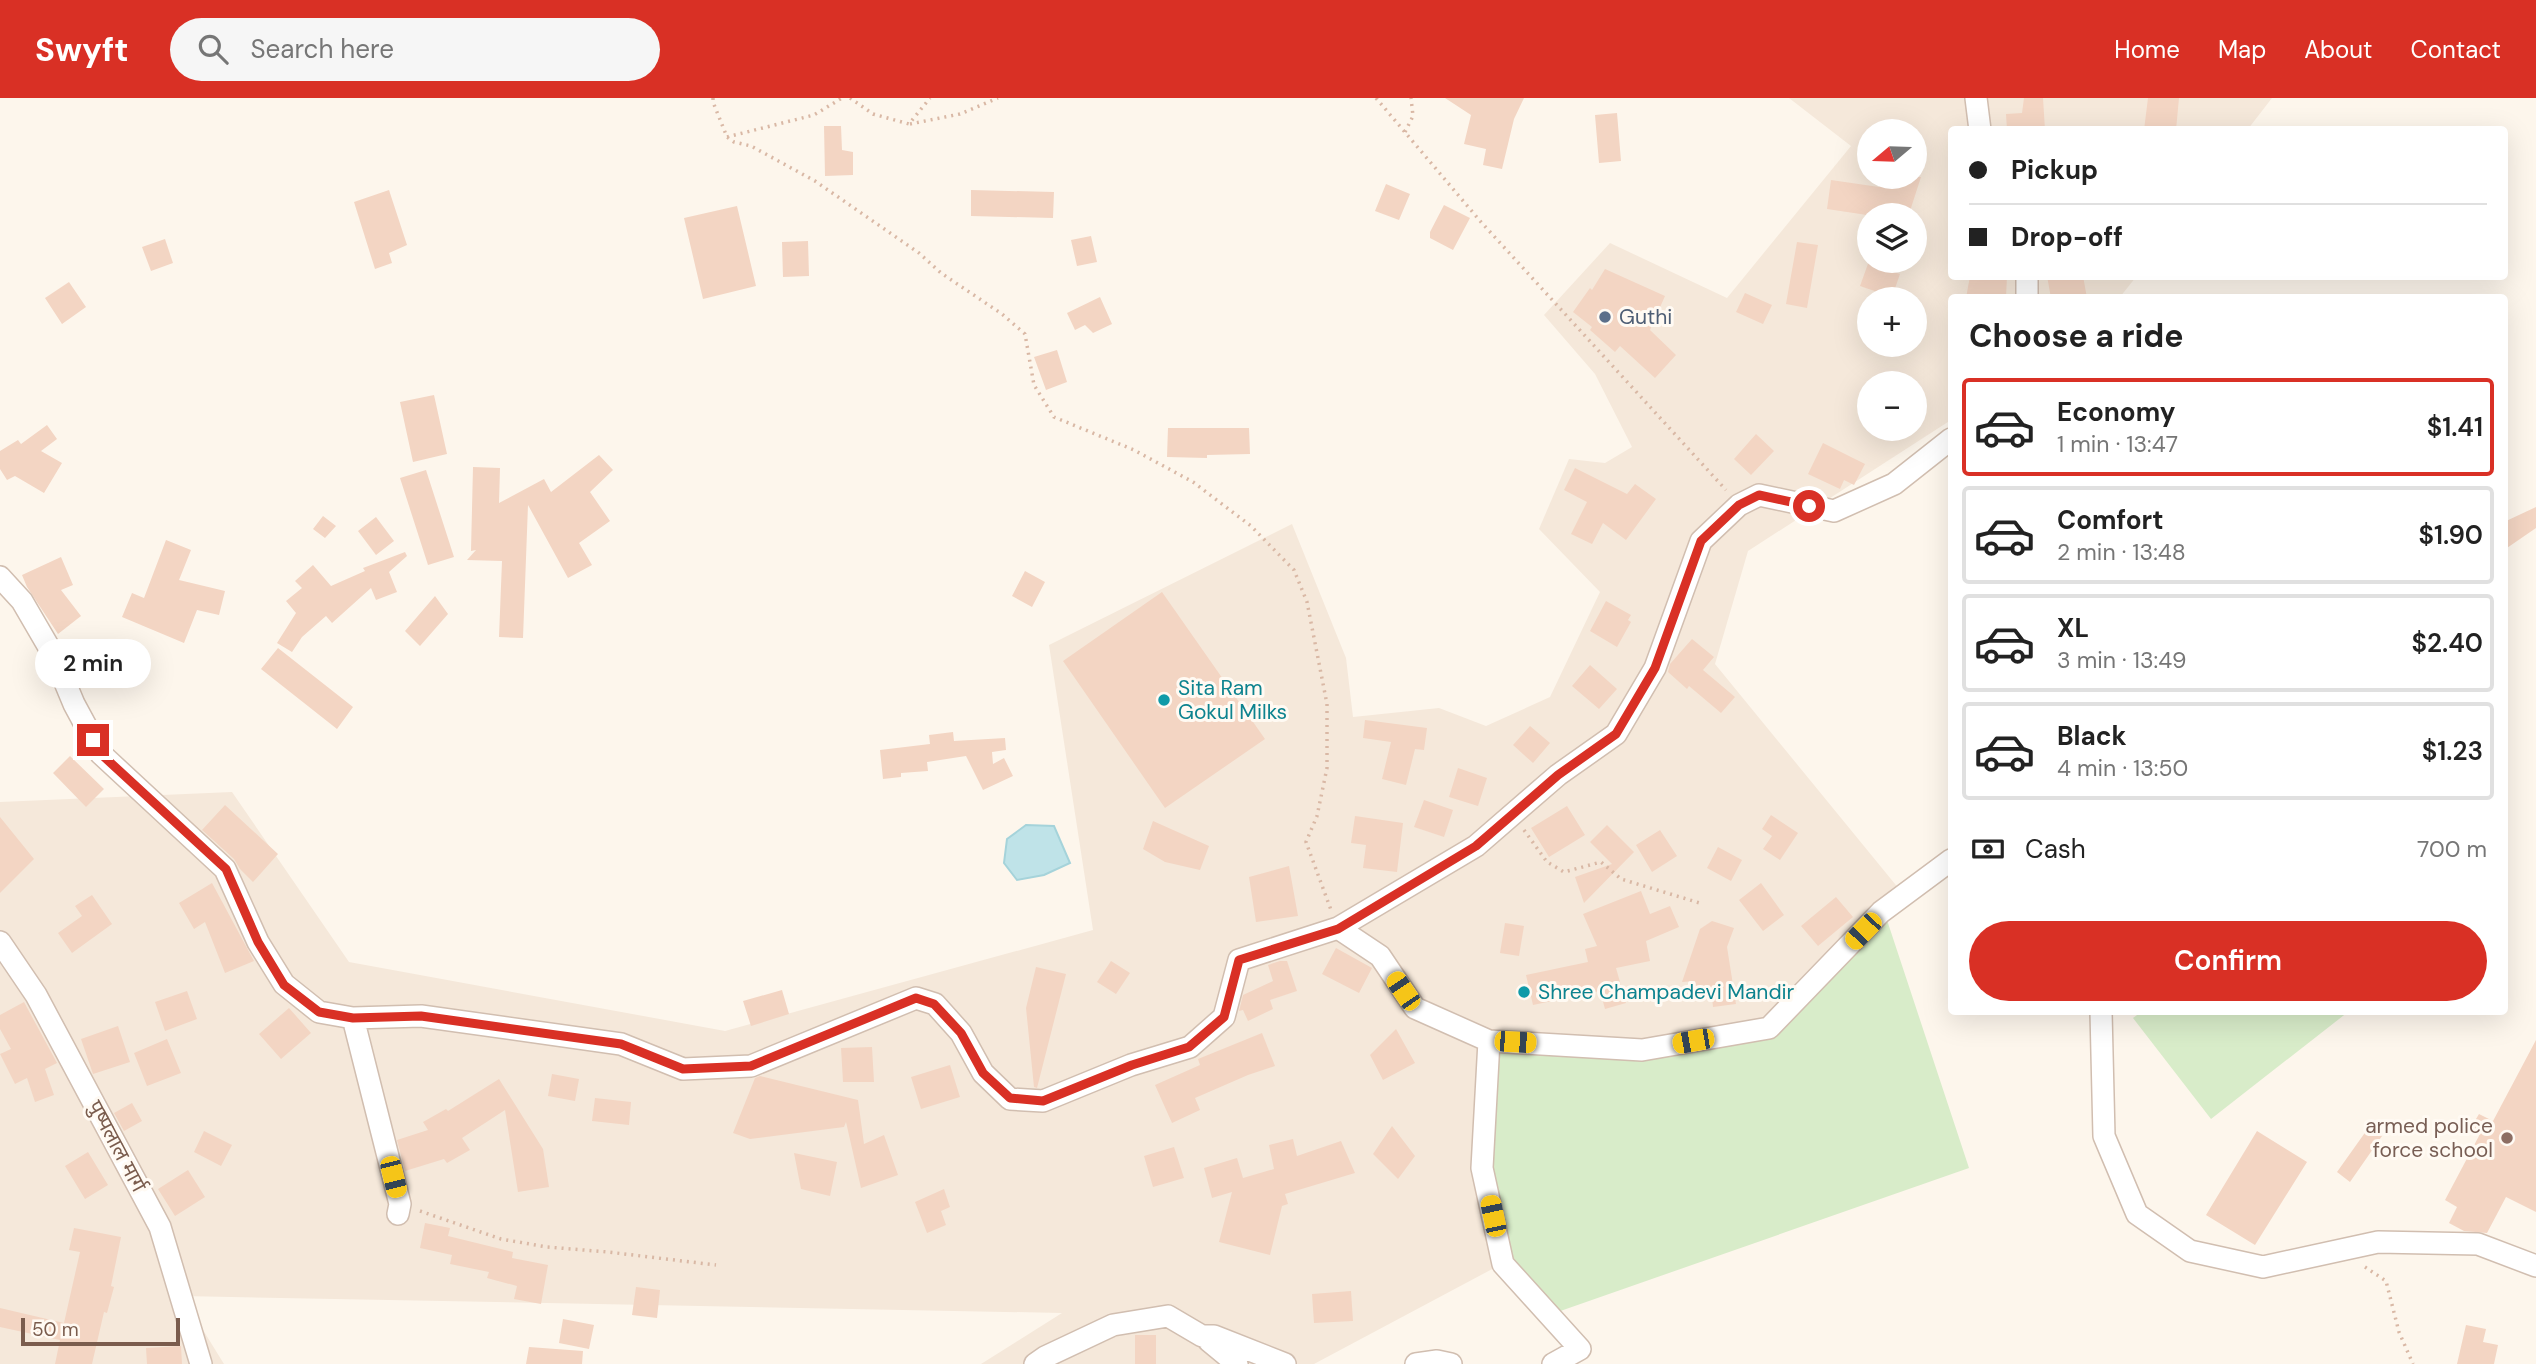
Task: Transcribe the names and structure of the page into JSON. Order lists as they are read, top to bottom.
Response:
{
  "streets": {
    "street": ["पुष्पलाल मार्ग"]
  },
  "places": [
    "Guthi",
    "Sita Ram Gokul Milks",
    "Shree Champadevi Mandir",
    "armed police force school"
  ],
  "scale_bar": "50 m",
  "north": "left",
  "page": {
    "header": "Swyft",
    "search": "Search here",
    "nav": [
      "Home",
      "Map",
      "About",
      "Contact"
    ],
    "map_buttons": ["+", "−"],
    "banner": ["Pickup", "Drop-off"],
    "heading": "Choose a ride",
    "list": [
      {
        "name": "Economy",
        "note": "1 min · 13:47",
        "value": "$1.41"
      },
      {
        "name": "Comfort",
        "note": "2 min · 13:48",
        "value": "$1.90"
      },
      {
        "name": "XL",
        "note": "3 min · 13:49",
        "value": "$2.40"
      },
      {
        "name": "Black",
        "note": "4 min · 13:50",
        "value": "$1.23"
      }
    ],
    "bubble": "2 min",
    "pay": ["Cash", "700 m"],
    "buttons": "Confirm",
    "scale": "50 m"
  }
}
